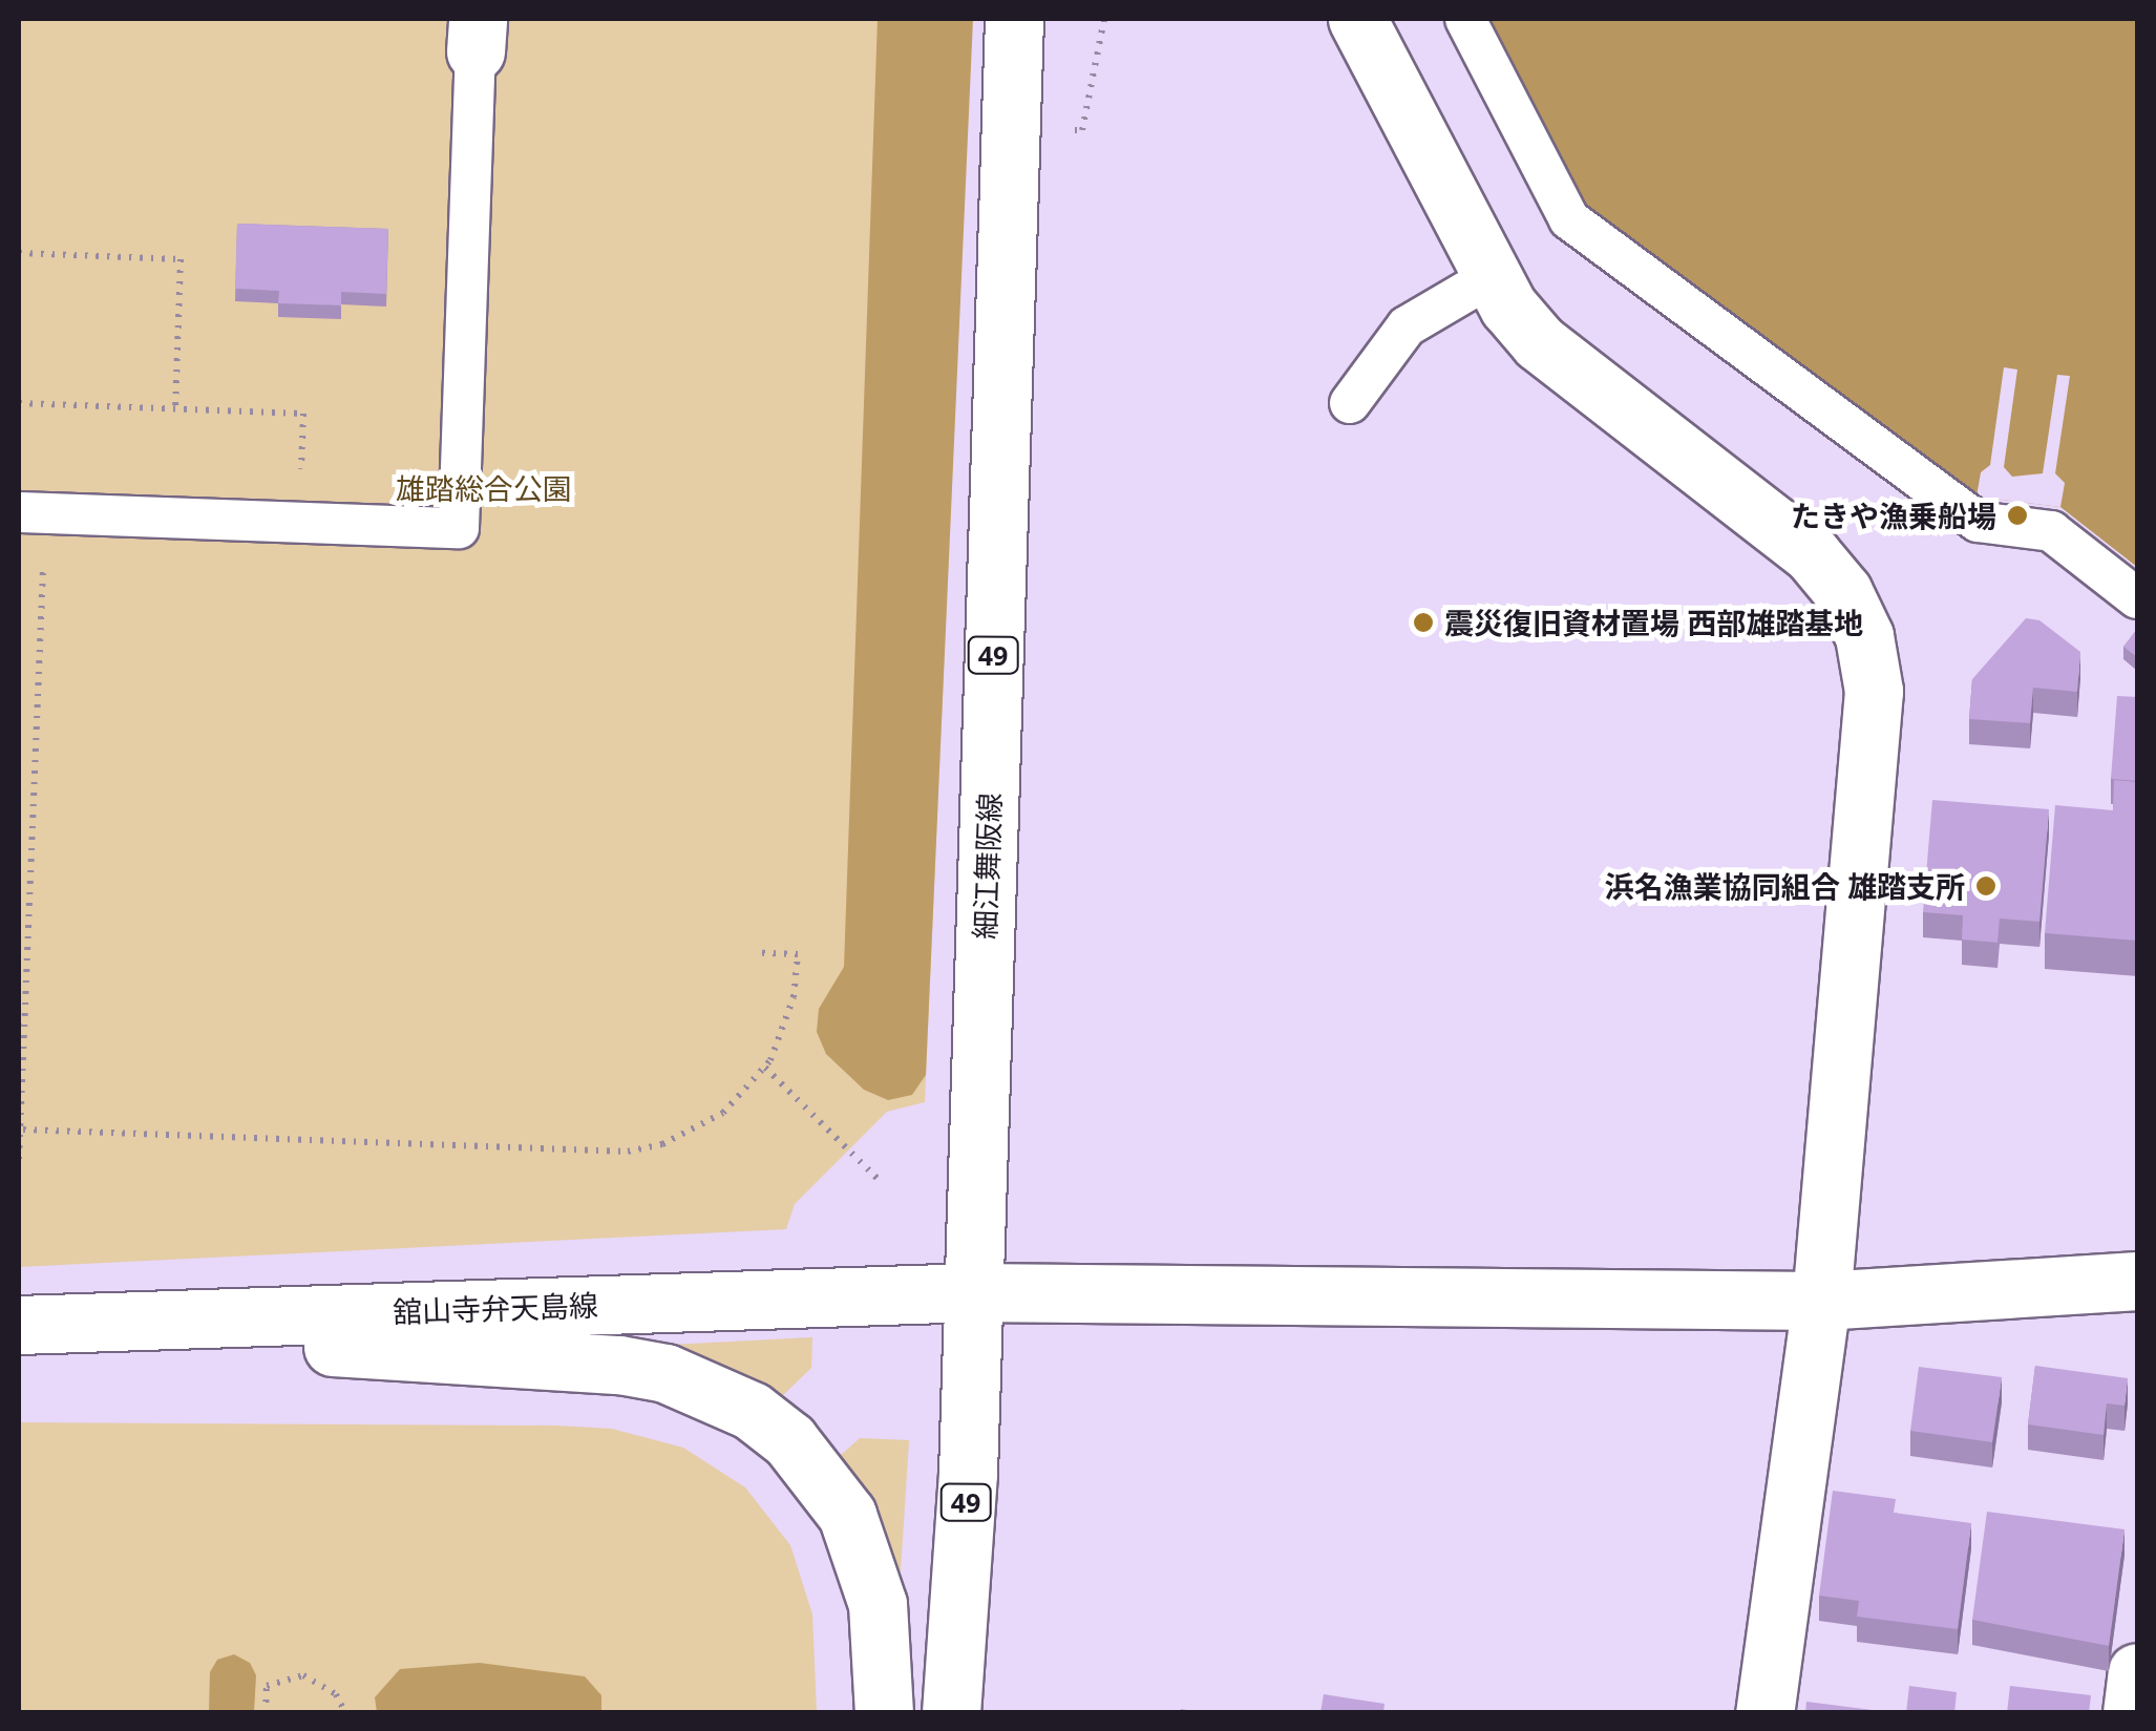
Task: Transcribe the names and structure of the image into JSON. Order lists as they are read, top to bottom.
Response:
{
  "streets": {
    "main road": ["49", "細江舞阪線", "舘山寺弁天島線"]
  },
  "crossings": [
    ["細江舞阪線", "舘山寺弁天島線"]
  ],
  "parks": ["雄踏総合公園"],
  "places": ["たきや漁乗船場", "震災復旧資材置場 西部雄踏基地", "浜名漁業協同組合 雄踏支所"]
}
